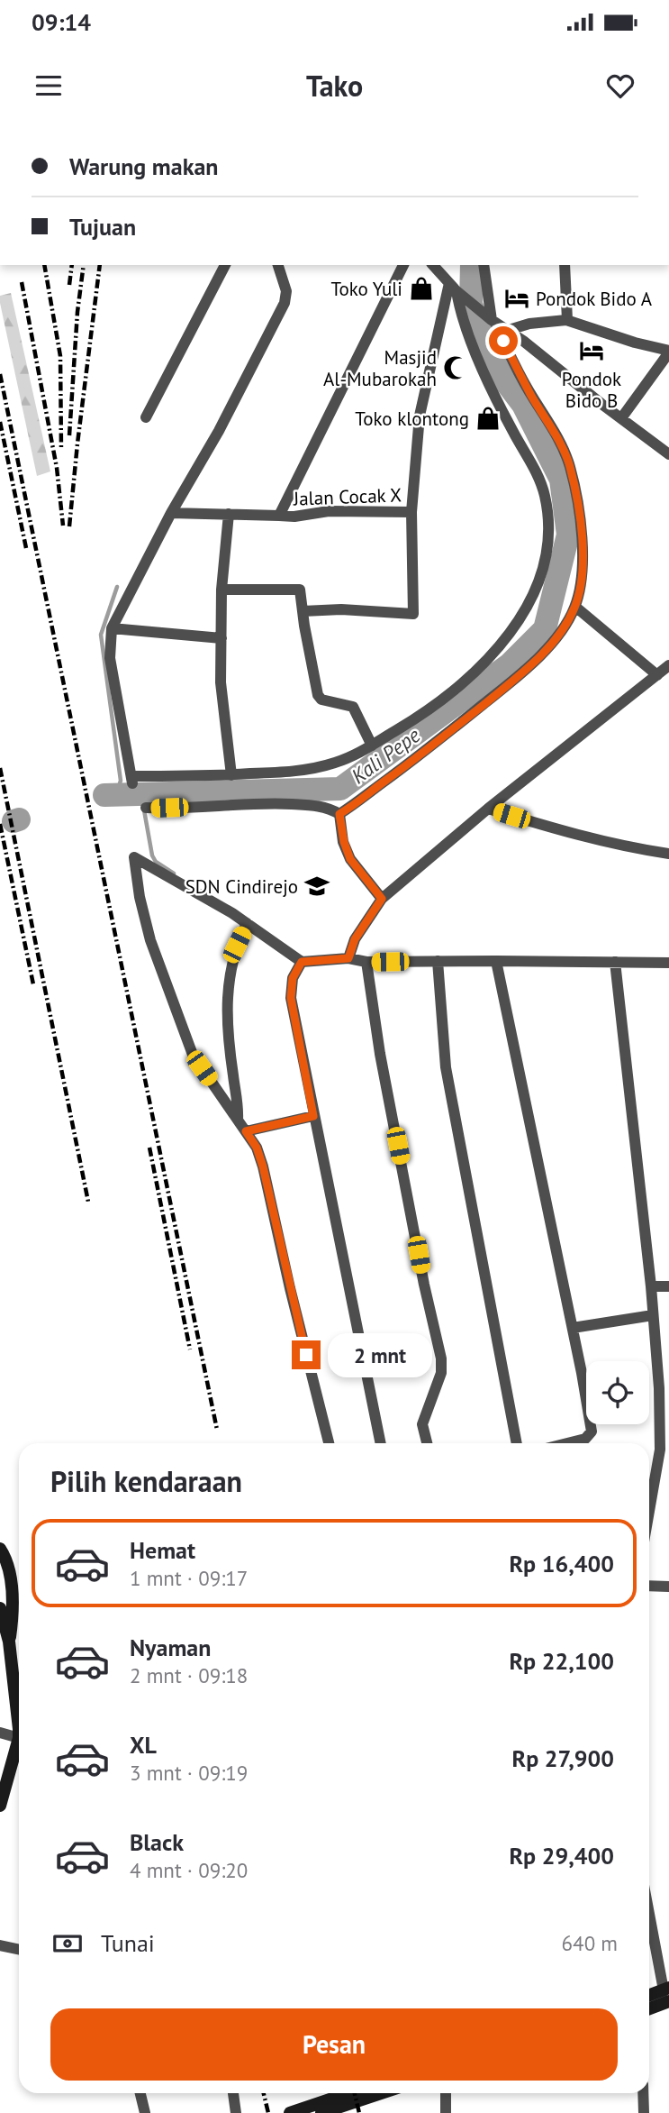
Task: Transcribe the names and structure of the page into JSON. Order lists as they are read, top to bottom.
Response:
{
  "streets": {
    "street": ["Jalan Cocak X"]
  },
  "water": ["Kali Pepe"],
  "places": {
    "shop": ["Toko Yuli", "Toko klontong"],
    "hotel": ["Pondok Bido A", "Pondok Bido B"],
    "mosque": ["Masjid Al-Mubarokah"],
    "school or university": ["SDN Cindirejo"]
  },
  "page": {
    "status": "09:14",
    "header": "Tako",
    "banner": ["Warung makan", "Tujuan"],
    "bubble": "2 mnt",
    "heading": "Pilih kendaraan",
    "list": [
      {
        "name": "Hemat",
        "note": "1 mnt · 09:17",
        "value": "Rp 16,400"
      },
      {
        "name": "Nyaman",
        "note": "2 mnt · 09:18",
        "value": "Rp 22,100"
      },
      {
        "name": "XL",
        "note": "3 mnt · 09:19",
        "value": "Rp 27,900"
      },
      {
        "name": "Black",
        "note": "4 mnt · 09:20",
        "value": "Rp 29,400"
      }
    ],
    "pay": ["Tunai", "640 m"],
    "buttons": "Pesan"
  }
}
